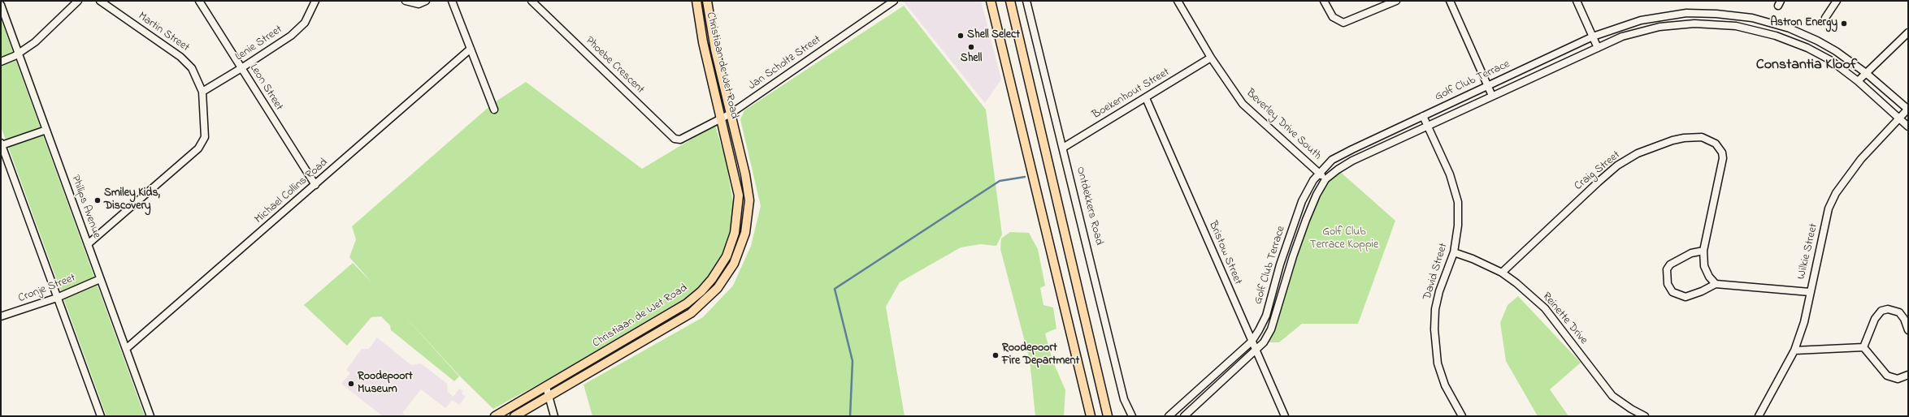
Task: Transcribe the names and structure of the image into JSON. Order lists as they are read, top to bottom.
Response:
{
  "streets": {
    "main road": ["Christiaan de Wet Road"],
    "street": [
      "Martin Street",
      "Lenie Street",
      "Jan Scholtz Street",
      "Phoebe Crescent",
      "Golf Club Terrace",
      "Leon Street",
      "Boekenhout Street",
      "Beverley Drive South",
      "Craig Street",
      "Michael Collins Road",
      "Ontdekkers Road",
      "Philips Avenue",
      "Wilkie Street",
      "Bristow Street",
      "David Street",
      "Cronje Street",
      "Reinette Drive"
    ]
  },
  "crossings": [
    ["Martin Street", "Lenie Street"],
    ["Martin Street", "Philips Avenue"],
    ["Lenie Street", "Leon Street"],
    ["Jan Scholtz Street", "Phoebe Crescent"],
    ["Jan Scholtz Street", "Christiaan de Wet Road"],
    ["Golf Club Terrace", "Beverley Drive South"],
    ["Golf Club Terrace", "Wilkie Street"],
    ["Golf Club Terrace", "Bristow Street"],
    ["Golf Club Terrace", "David Street"],
    ["Leon Street", "Michael Collins Road"],
    ["Boekenhout Street", "Beverley Drive South"],
    ["Boekenhout Street", "Ontdekkers Road"],
    ["Boekenhout Street", "Bristow Street"],
    ["Craig Street", "Reinette Drive"],
    ["Michael Collins Road", "Philips Avenue"],
    ["Philips Avenue", "Cronje Street"],
    ["David Street", "Reinette Drive"]
  ],
  "districts": ["Constantia Kloof"],
  "parks": ["Golf Club Terrace Koppie"],
  "places": [
    "Astron Energy",
    "Shell Select",
    "Shell",
    "Smiley Kids, Discovery",
    "Roodepoort Fire Department",
    "Roodepoort Museum"
  ]
}
